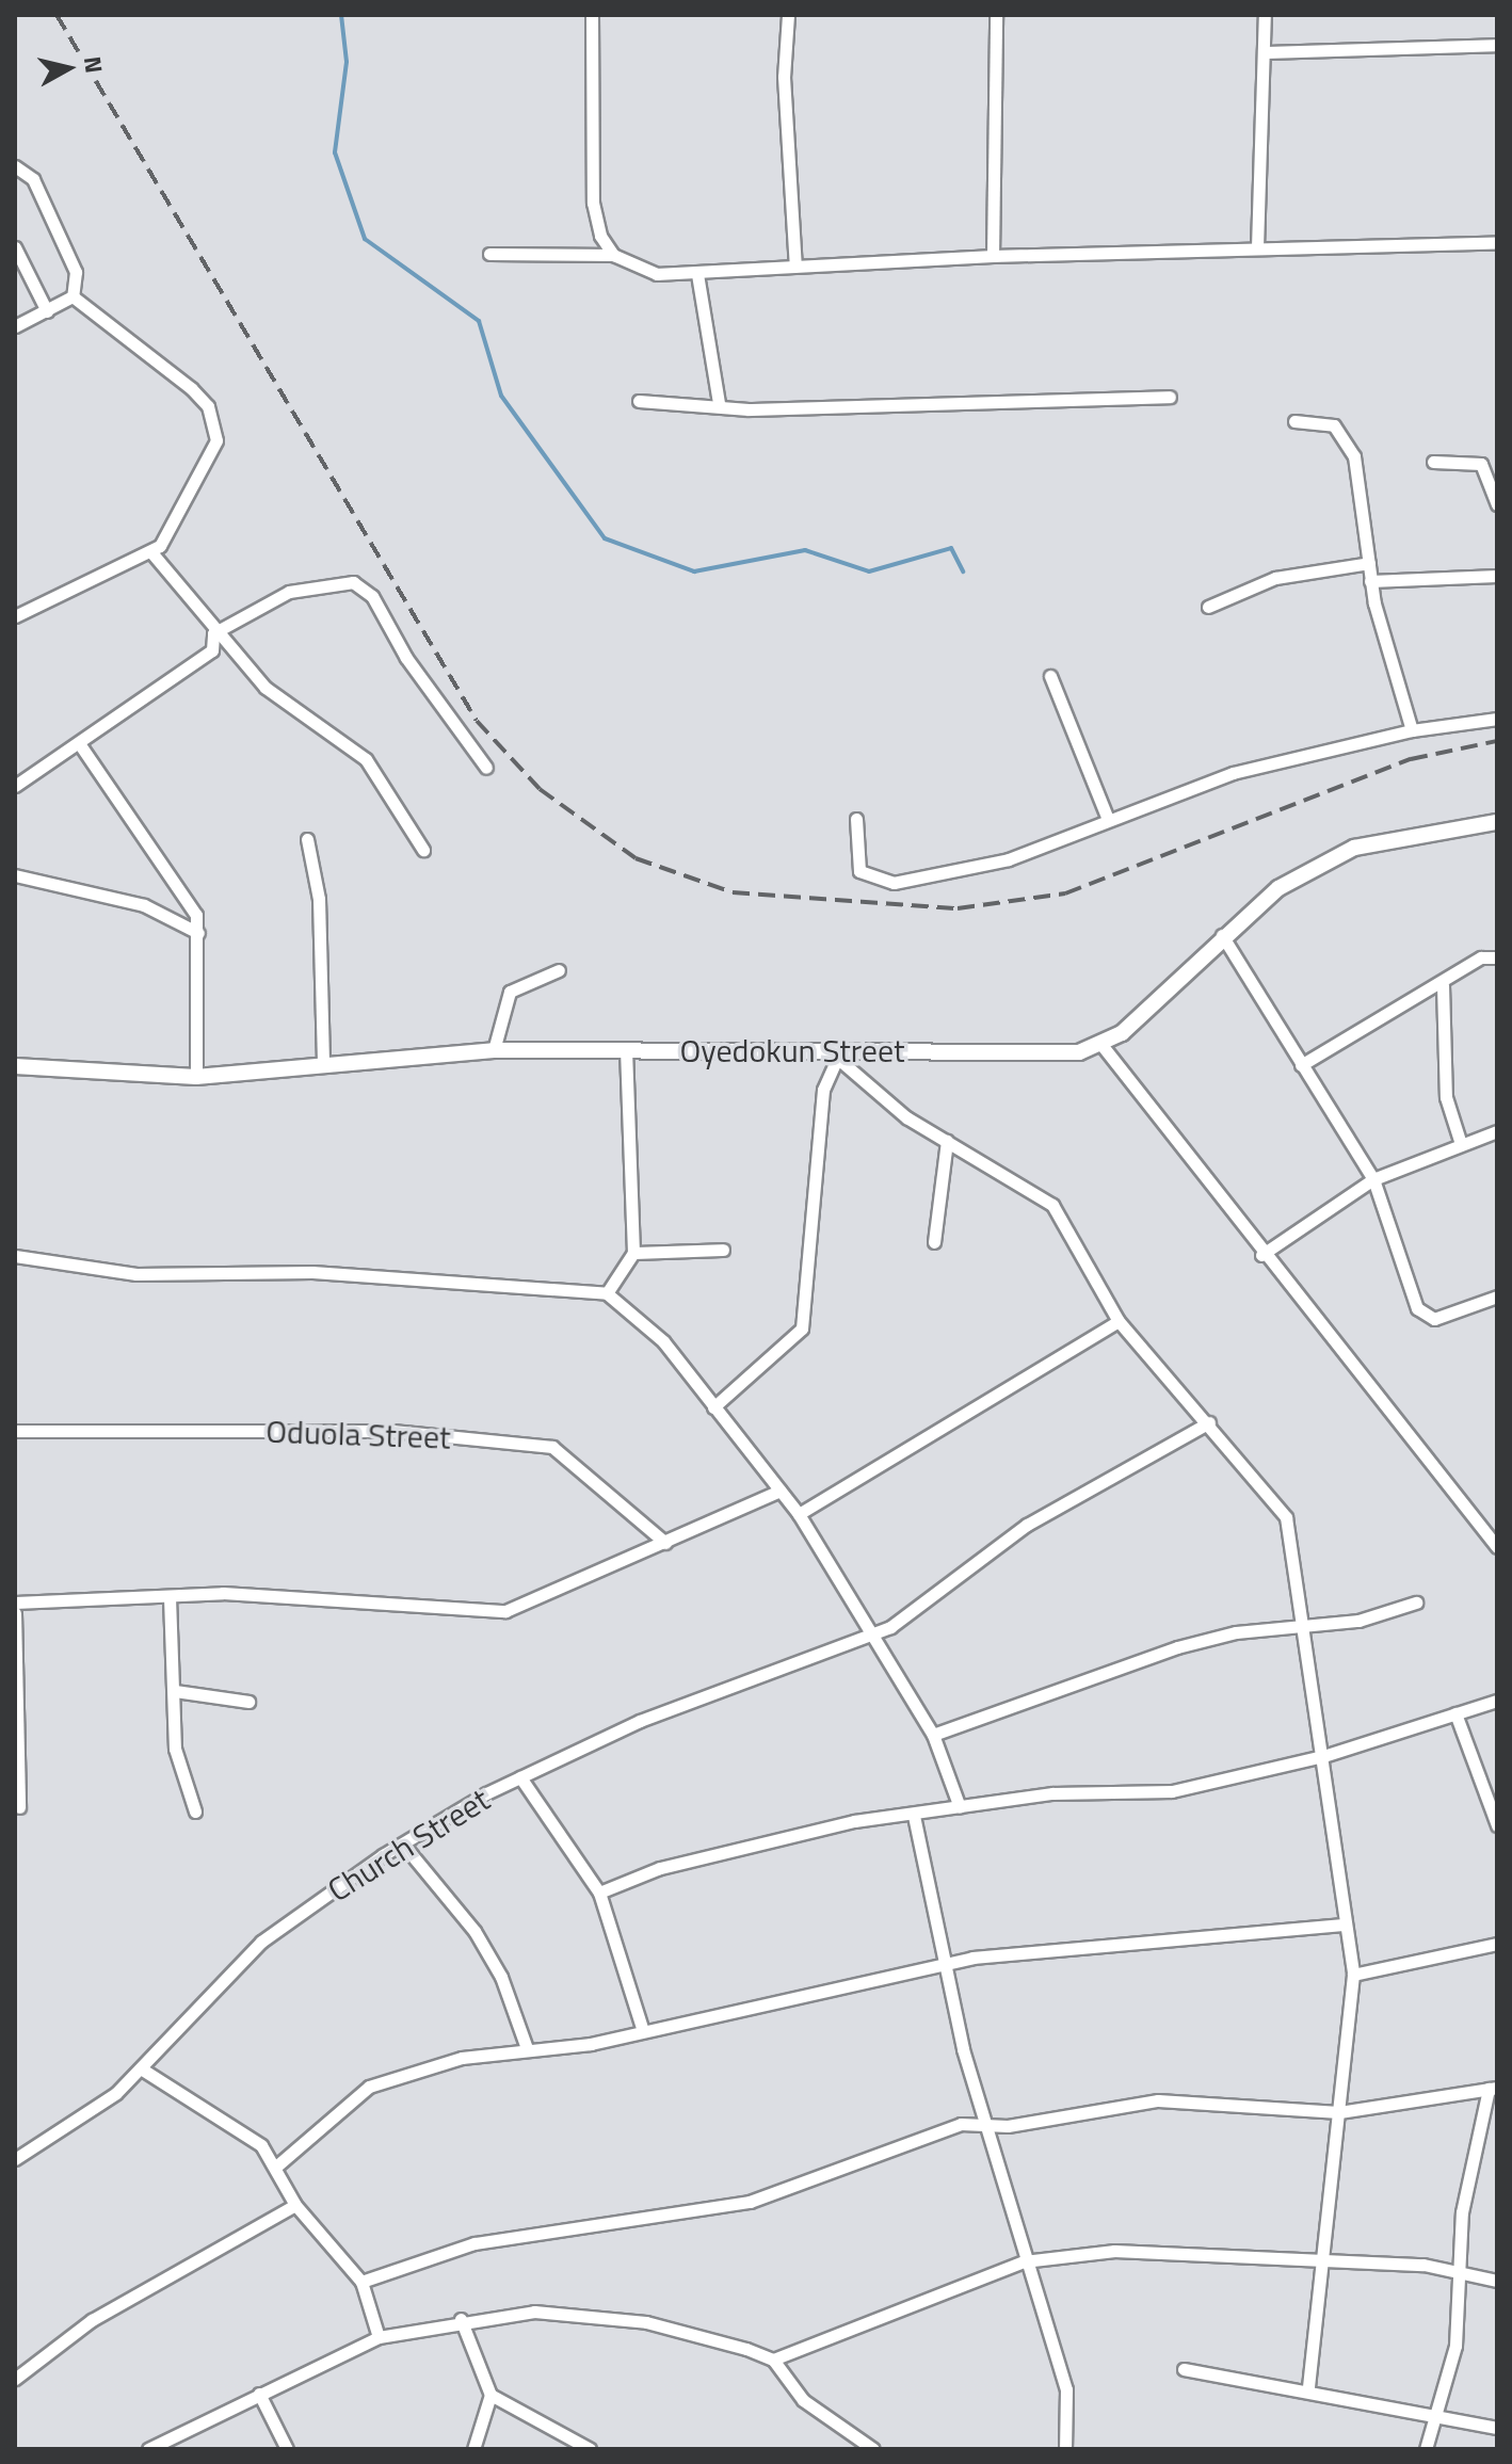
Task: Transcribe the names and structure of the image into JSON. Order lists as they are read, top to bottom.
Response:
{
  "streets": {
    "street": ["Oyedokun Street", "Oduola Street", "Church Street"]
  },
  "north": "right"
}
